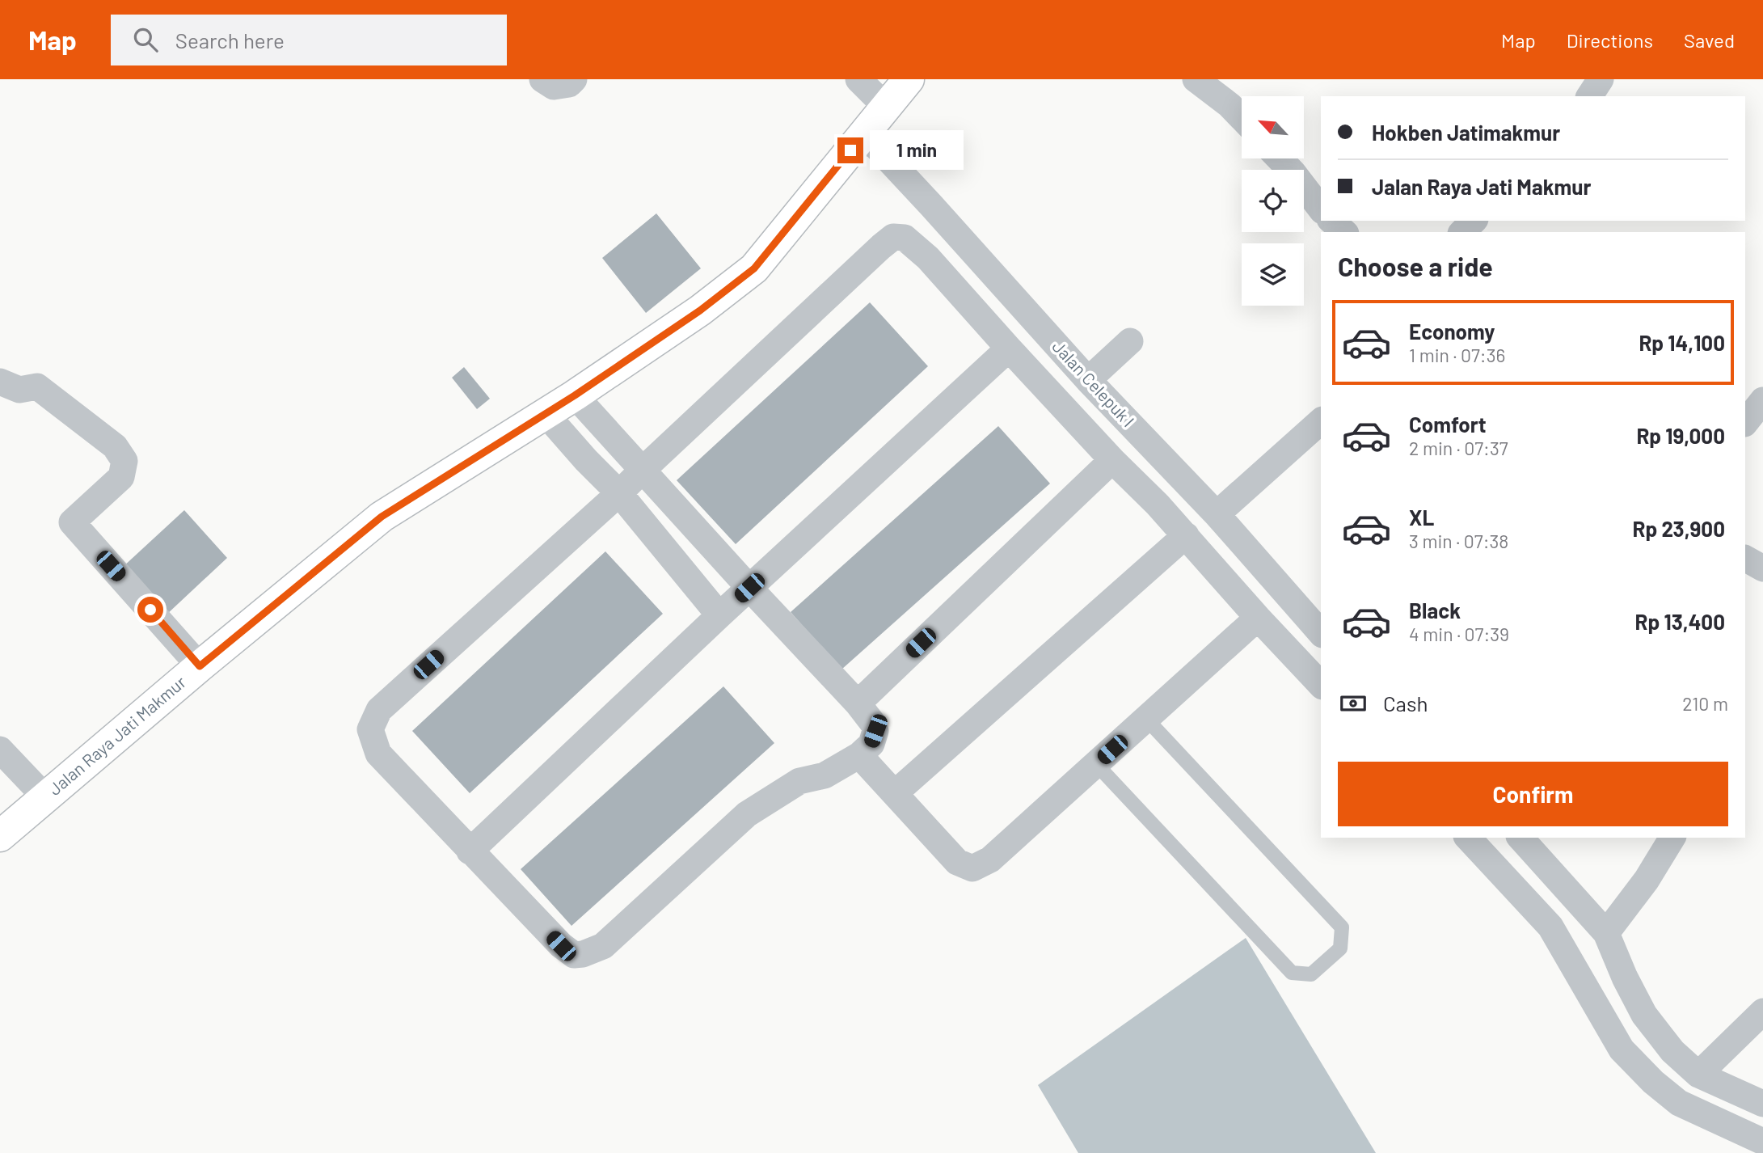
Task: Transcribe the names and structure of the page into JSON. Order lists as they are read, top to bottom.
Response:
{
  "streets": {
    "main road": ["Jalan Raya Jati Makmur"],
    "street": ["Jalan Celepuk I"]
  },
  "crossings": [
    ["Jalan Celepuk I", "Jalan Raya Jati Makmur"]
  ],
  "north": "top left",
  "page": {
    "header": "Map",
    "search": "Search here",
    "nav": ["Map", "Directions", "Saved"],
    "banner": ["Hokben Jatimakmur", "Jalan Raya Jati Makmur"],
    "bubble": "1 min",
    "heading": "Choose a ride",
    "list": [
      {
        "name": "Economy",
        "note": "1 min · 07:36",
        "value": "Rp 14,100"
      },
      {
        "name": "Comfort",
        "note": "2 min · 07:37",
        "value": "Rp 19,000"
      },
      {
        "name": "XL",
        "note": "3 min · 07:38",
        "value": "Rp 23,900"
      },
      {
        "name": "Black",
        "note": "4 min · 07:39",
        "value": "Rp 13,400"
      }
    ],
    "pay": ["Cash", "210 m"],
    "buttons": "Confirm"
  }
}
